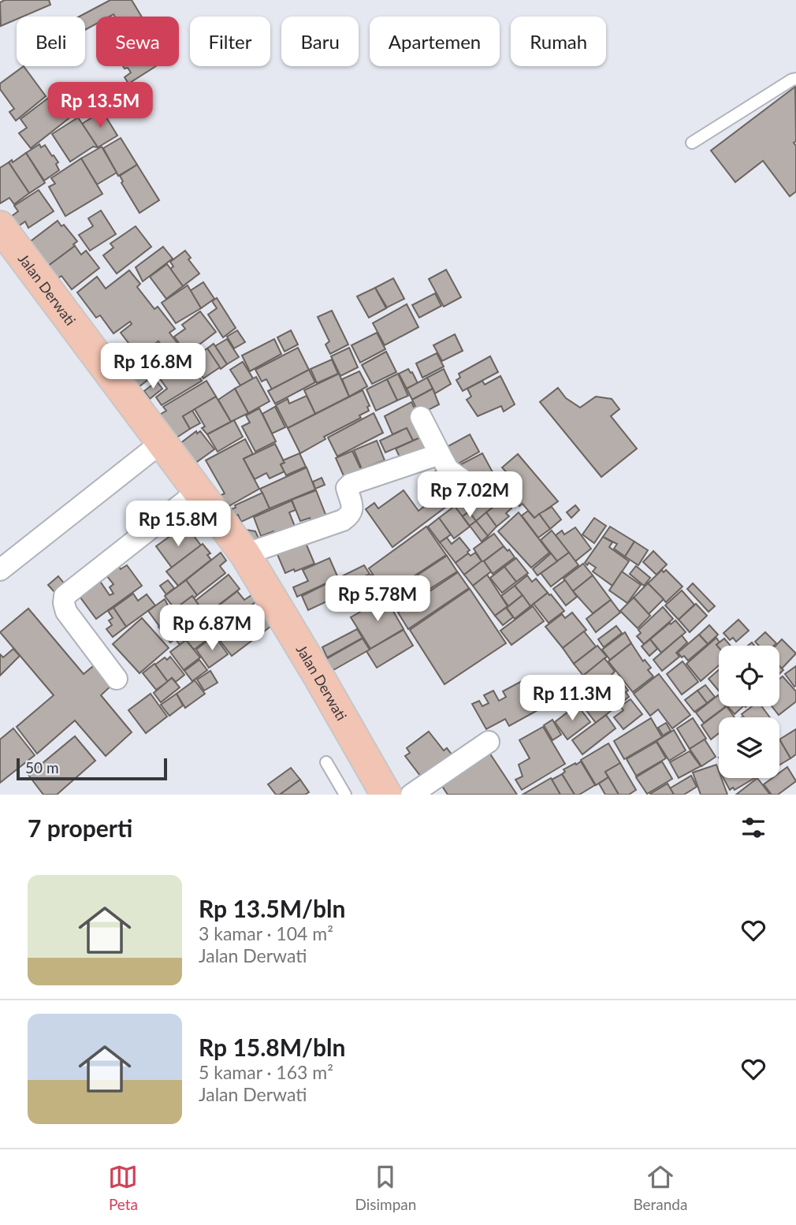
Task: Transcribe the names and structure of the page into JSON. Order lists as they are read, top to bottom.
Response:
{
  "streets": {
    "main road": ["Jalan Derwati"]
  },
  "scale_bar": "50 m",
  "page": {
    "chip": [
      "Beli",
      "Sewa",
      "Filter",
      "Baru",
      "Apartemen",
      "Rumah"
    ],
    "price": [
      "Rp 13.5M",
      "Rp 16.8M",
      "Rp 7.02M",
      "Rp 15.8M",
      "Rp 5.78M",
      "Rp 6.87M",
      "Rp 11.3M"
    ],
    "scale": "50 m",
    "heading": "7 properti",
    "list": [
      {
        "name": "Rp 13.5M/bln",
        "note": "3 kamar · 104 m² · Jalan Derwati"
      },
      {
        "name": "Rp 15.8M/bln",
        "note": "5 kamar · 163 m² · Jalan Derwati"
      }
    ],
    "tabs": ["Peta", "Disimpan", "Beranda"]
  }
}
